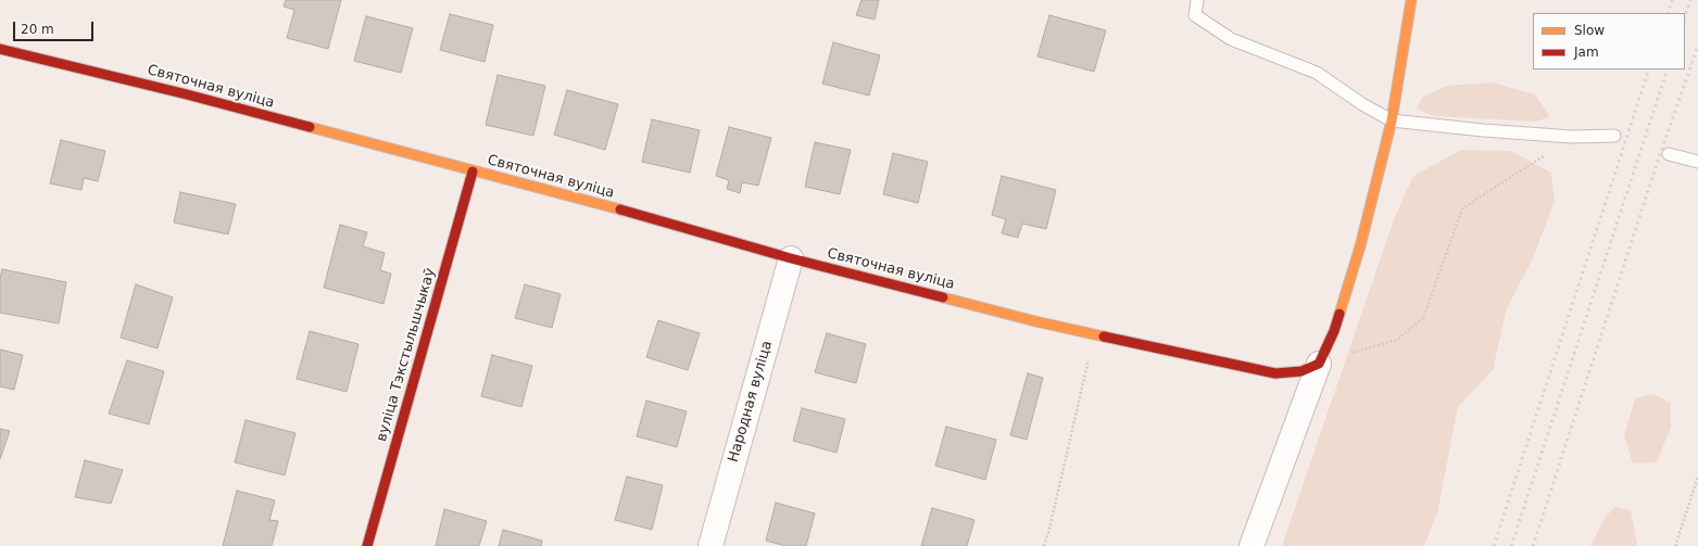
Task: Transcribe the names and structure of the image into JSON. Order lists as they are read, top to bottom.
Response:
{
  "streets": {
    "street": ["Святочная вуліца", "вуліца Тэкстыльшчыкаў", "Народная вуліца"]
  },
  "crossings": [
    ["Святочная вуліца", "вуліца Тэкстыльшчыкаў"],
    ["Святочная вуліца", "Народная вуліца"]
  ],
  "legend": ["Slow", "Jam"],
  "scale_bar": "20 m"
}
